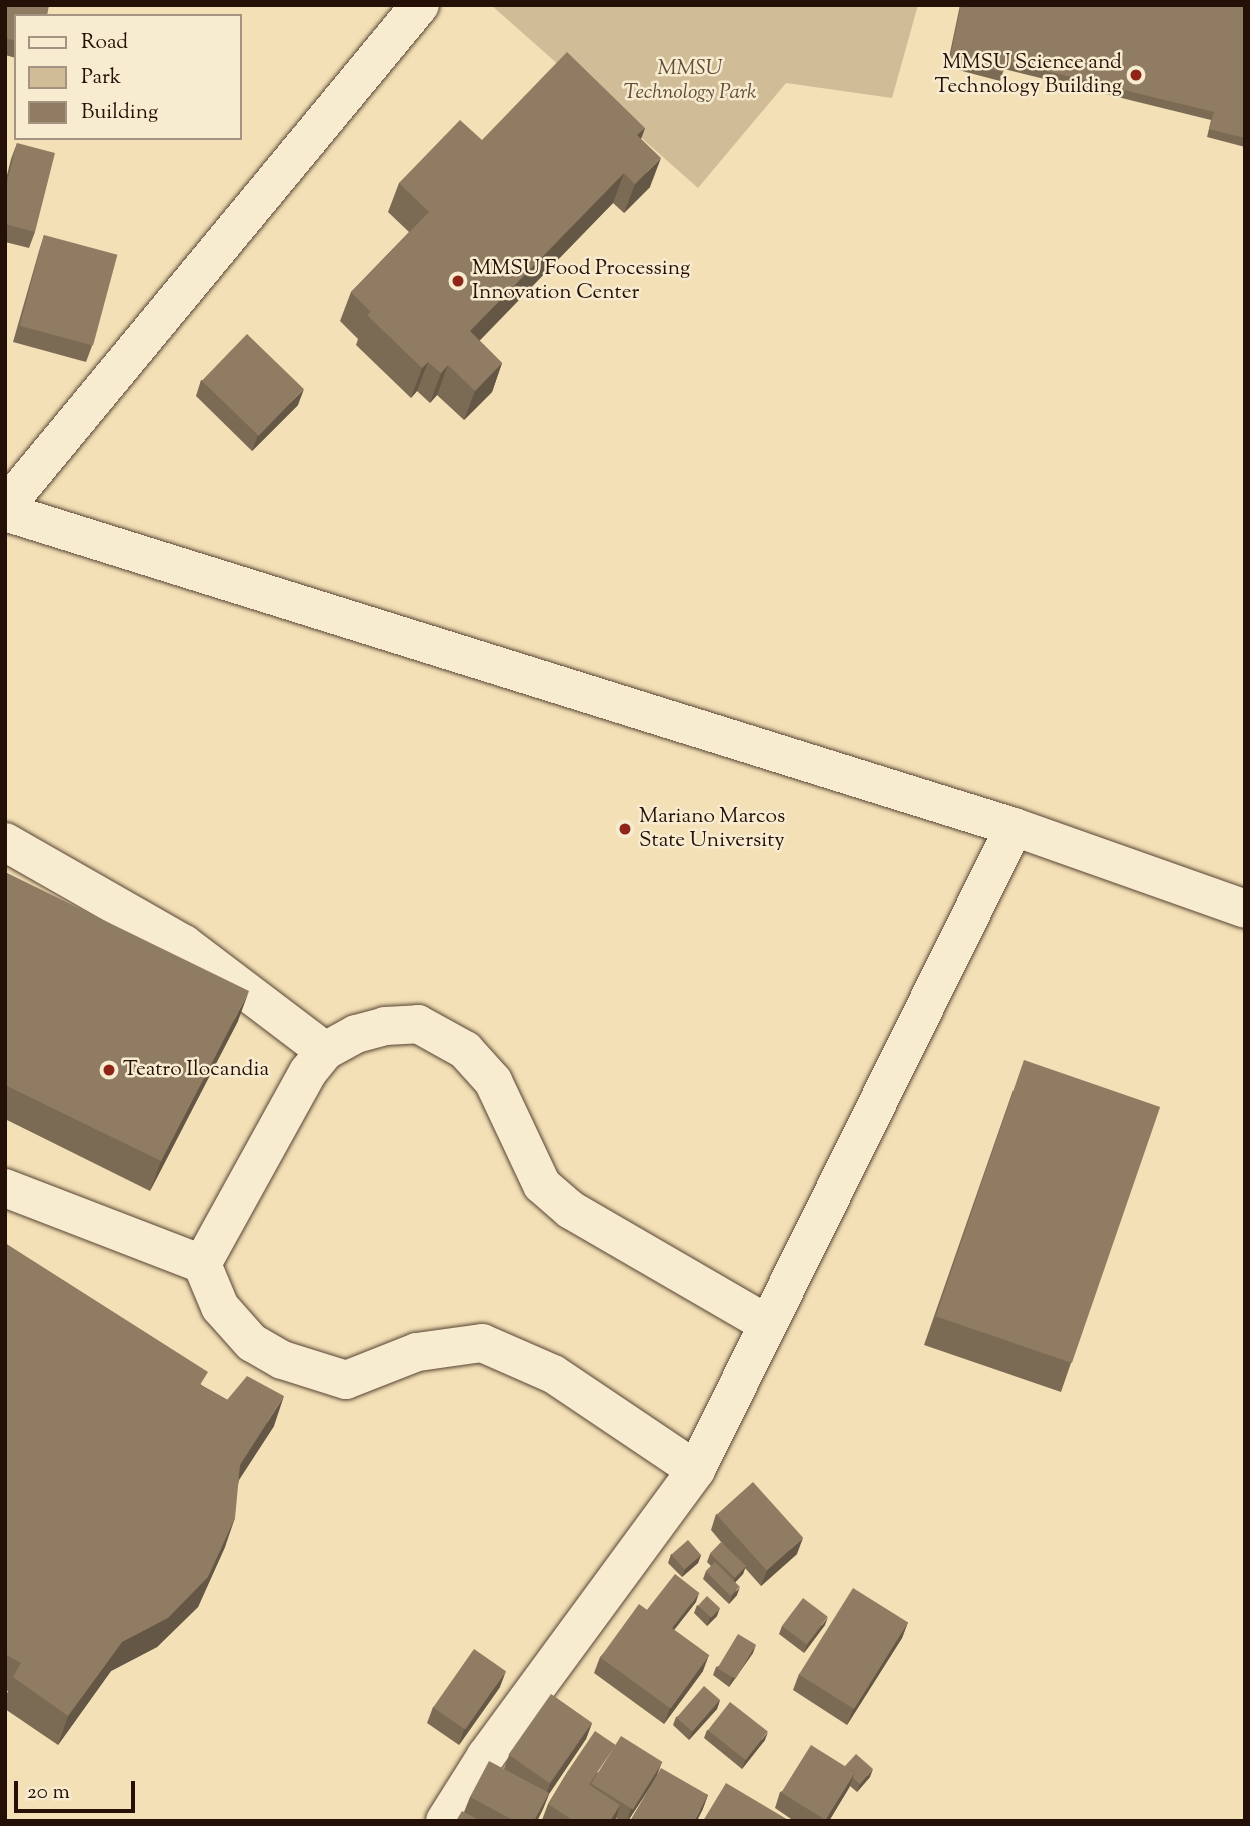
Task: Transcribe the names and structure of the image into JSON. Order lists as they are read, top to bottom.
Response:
{
  "parks": ["MMSU Technology Park"],
  "places": [
    "MMSU Science and Technology Building",
    "MMSU Food Processing Innovation Center",
    "Mariano Marcos State University",
    "Teatro Ilocandia"
  ],
  "legend": ["Road", "Park", "Building"],
  "scale_bar": "20 m"
}
